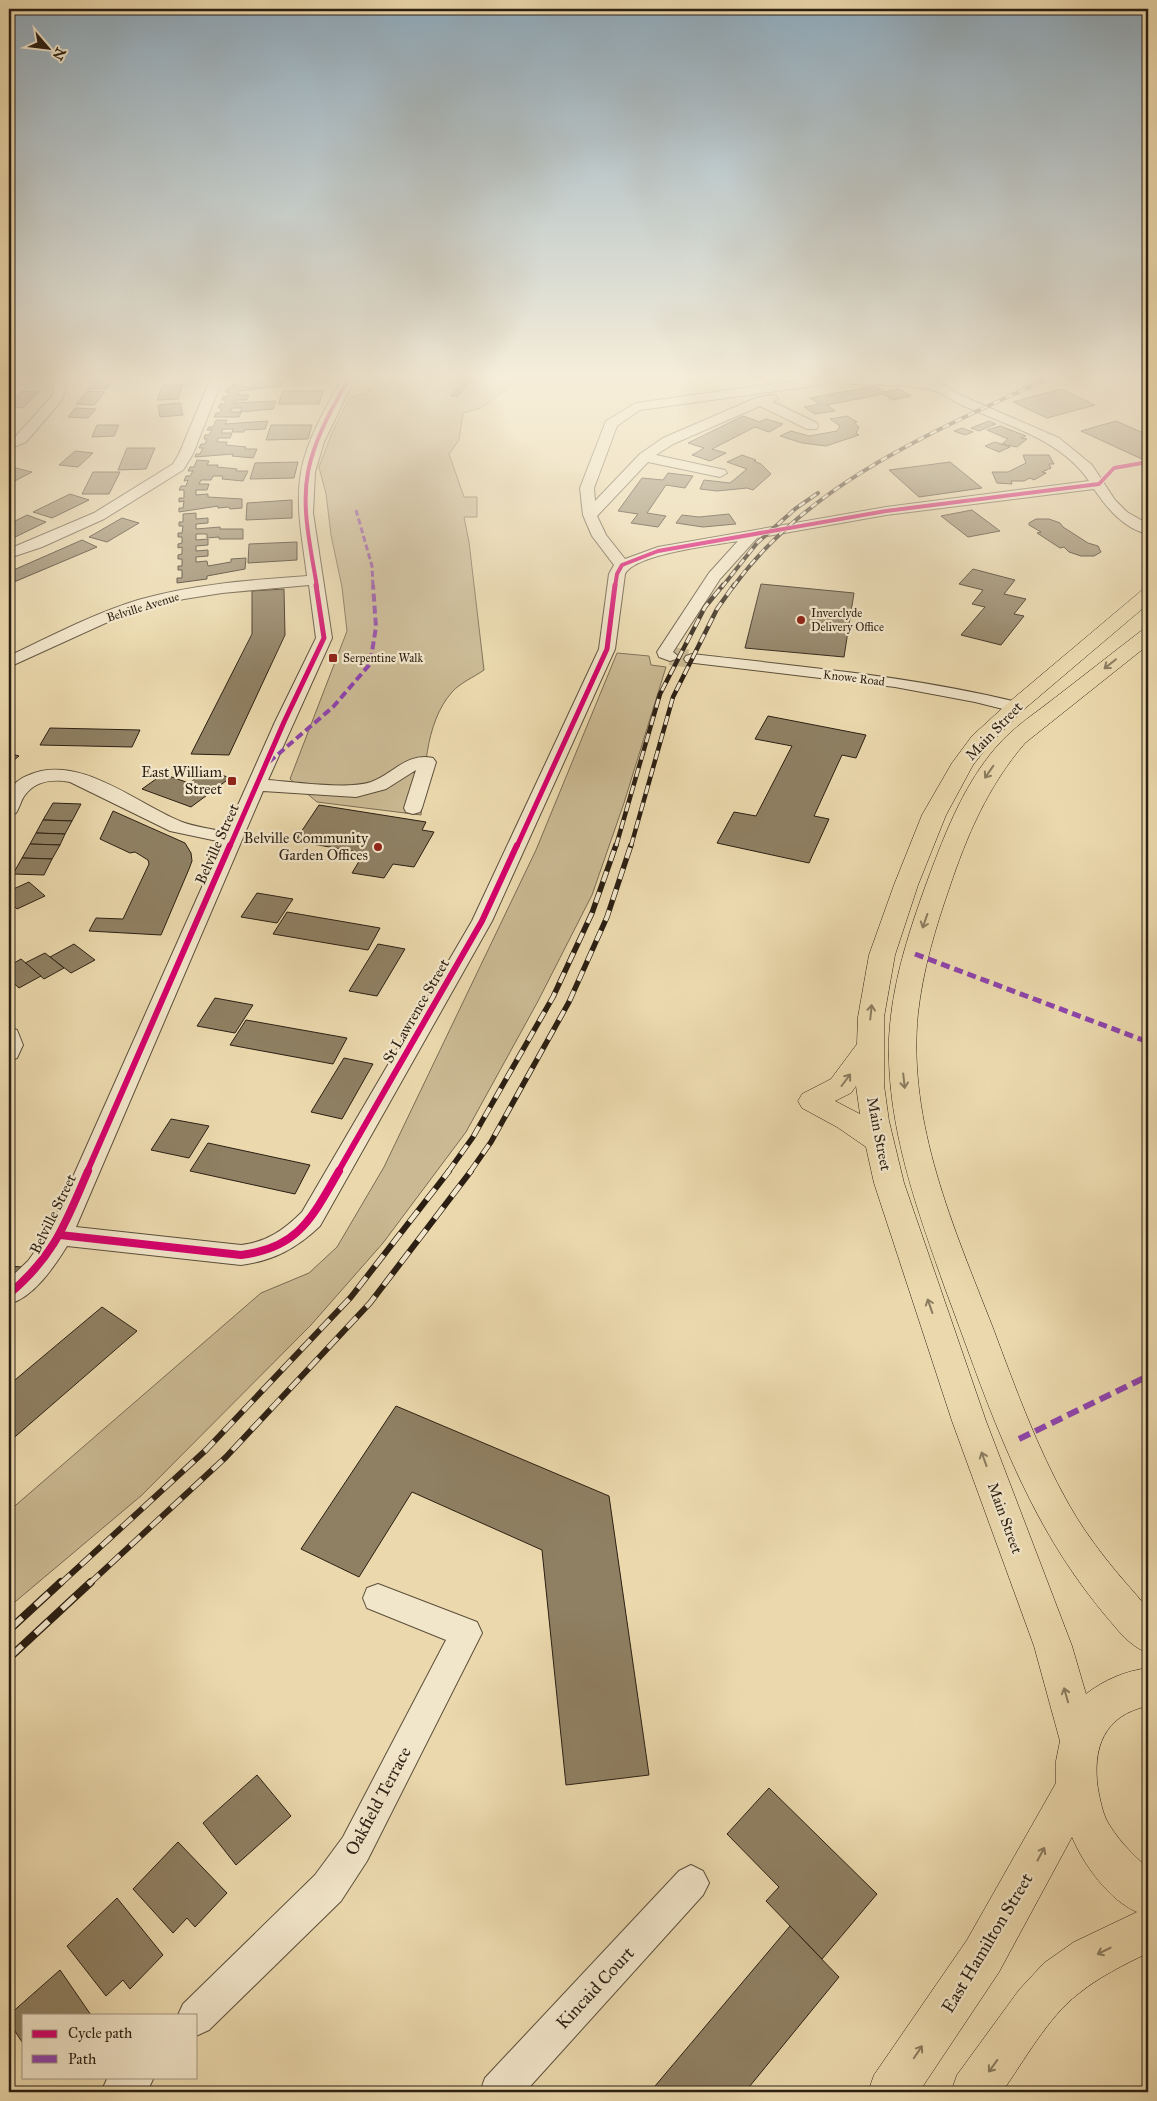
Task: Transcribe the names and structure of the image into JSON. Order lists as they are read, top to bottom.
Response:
{
  "streets": {
    "highway": ["Main Street", "East Hamilton Street"],
    "street": [
      "Belville Avenue",
      "Knowe Road",
      "Belville Street",
      "St Lawrence Street",
      "Oakfield Terrace",
      "Kincaid Court"
    ]
  },
  "crossings": [
    ["Belville Avenue", "Belville Street"],
    ["Knowe Road", "Main Street"],
    ["Belville Street", "St Lawrence Street"]
  ],
  "places": {
    "other": ["Inverclyde Delivery Office", "Belville Community Garden Offices"],
    "transit": ["Serpentine Walk", "East William Street"]
  },
  "legend": ["Cycle path", "Path"],
  "north": "bottom right"
}
